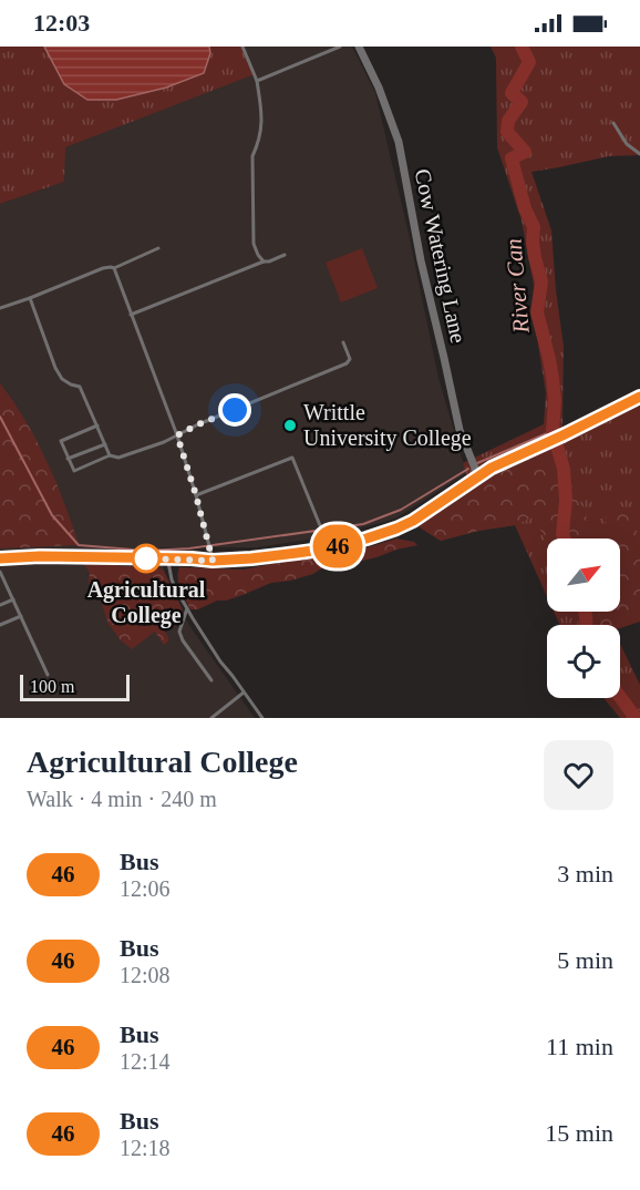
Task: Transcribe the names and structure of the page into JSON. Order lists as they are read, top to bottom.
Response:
{
  "streets": {
    "street": ["Cow Watering Lane"]
  },
  "water": ["River Can"],
  "places": ["Writtle University College", "Agricultural College"],
  "lines": ["bus line 46"],
  "scale_bar": "100 m",
  "north": "top right",
  "page": {
    "status": "12:03",
    "on_map": "46",
    "scale": "100 m",
    "heading": ["Agricultural College", "Walk · 4 min · 240 m"],
    "list": [
      {
        "mark": "46",
        "name": "Bus",
        "note": "12:06",
        "value": "3 min"
      },
      {
        "mark": "46",
        "name": "Bus",
        "note": "12:08",
        "value": "5 min"
      },
      {
        "mark": "46",
        "name": "Bus",
        "note": "12:14",
        "value": "11 min"
      },
      {
        "mark": "46",
        "name": "Bus",
        "note": "12:18",
        "value": "15 min"
      }
    ]
  }
}
